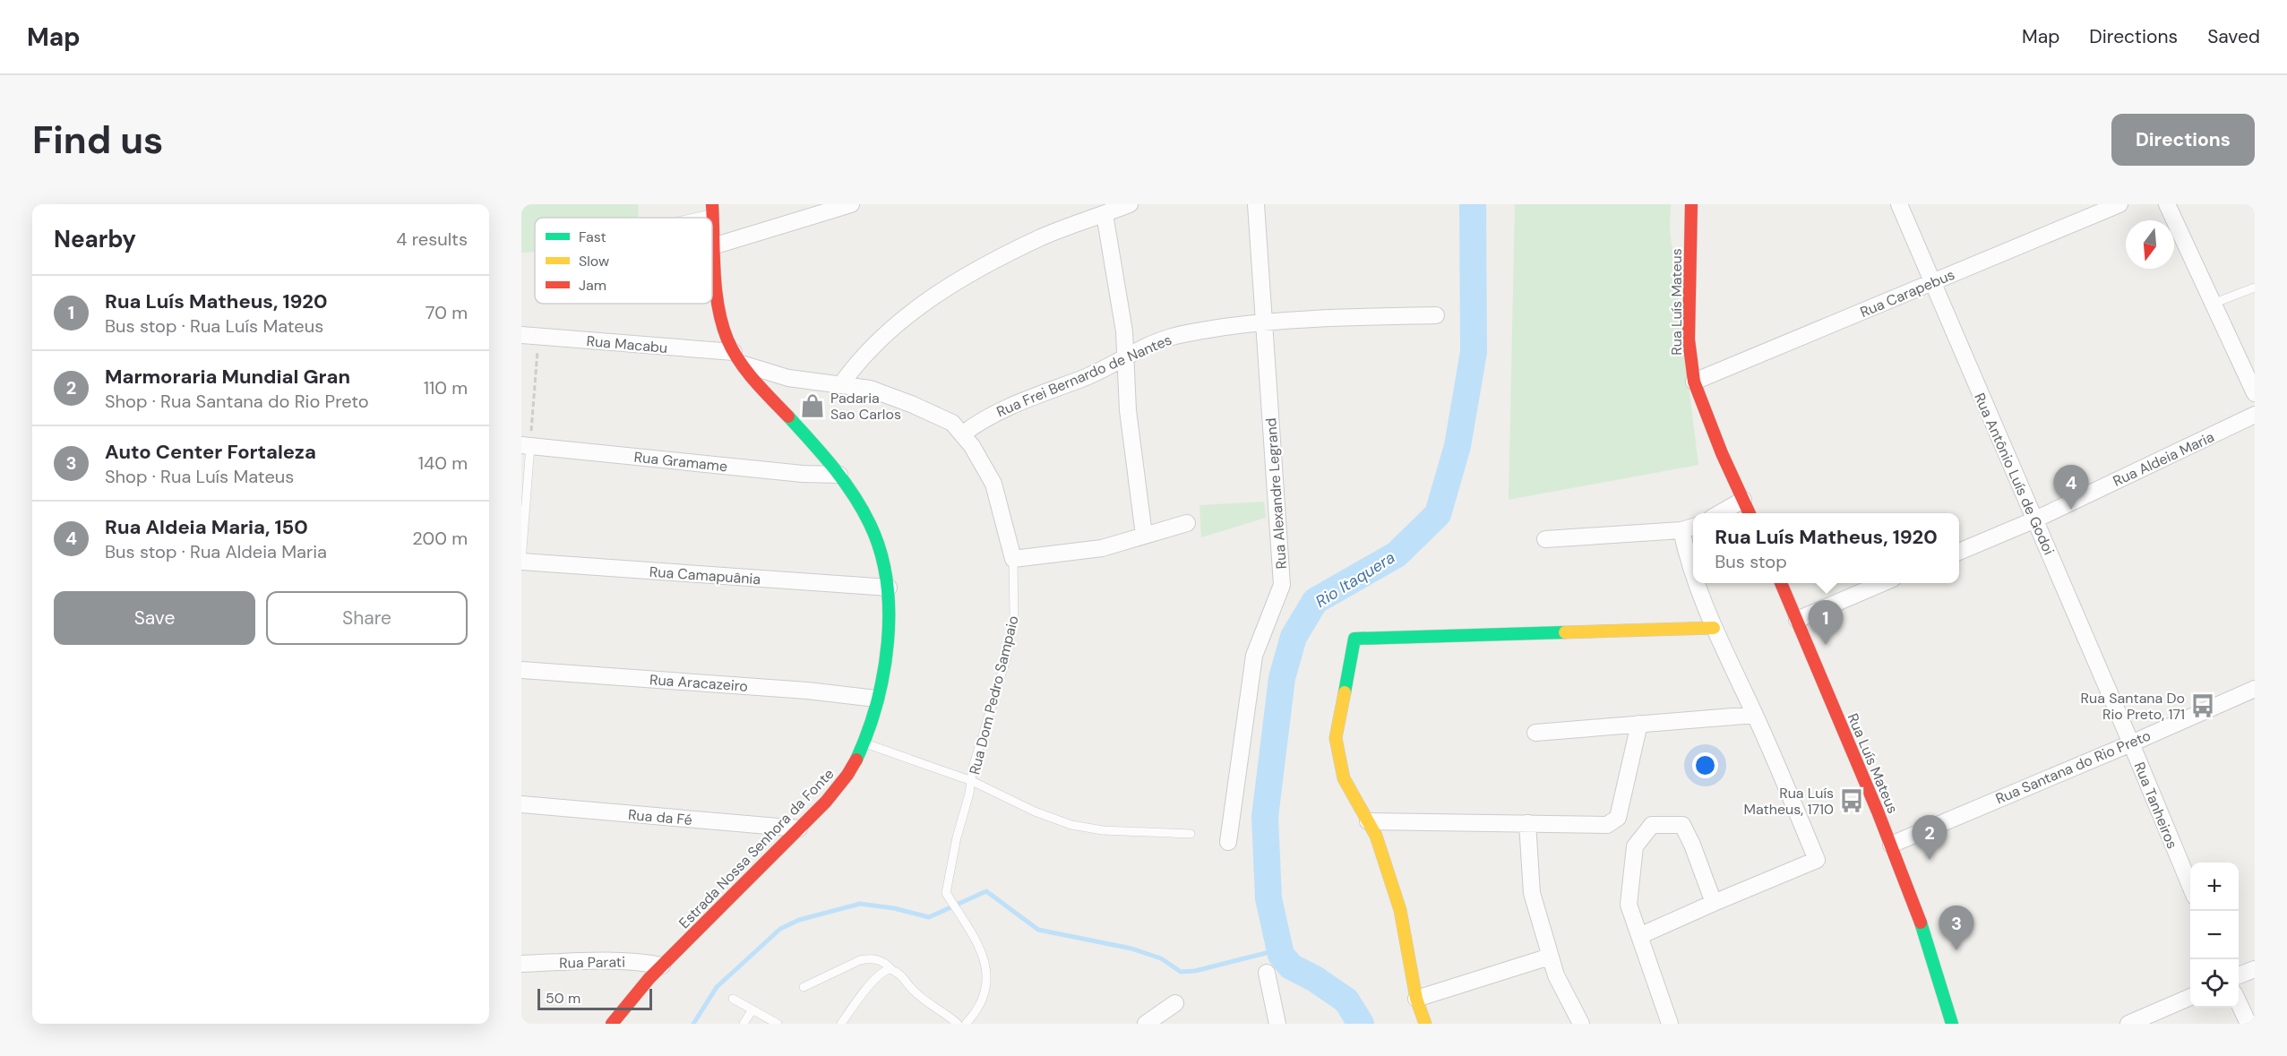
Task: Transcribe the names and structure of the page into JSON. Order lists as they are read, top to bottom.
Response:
{
  "streets": {
    "street": [
      "Rua Carapebus",
      "Rua Luís Mateus",
      "Rua Macabu",
      "Rua Frei Bernardo de Nantes",
      "Rua Aldeia Maria",
      "Rua Gramame",
      "Rua Antônio Luís de Godoi",
      "Rua Alexandre Legrand",
      "Rua Camapuânia",
      "Rua Aracazeiro",
      "Rua Dom Pedro Sampaio",
      "Rua Santana do Rio Preto",
      "Rua Tanheiros",
      "Rua da Fé",
      "Estrada Nossa Senhora da Fonte",
      "Rua Parati"
    ]
  },
  "crossings": [
    ["Rua Carapebus", "Rua Luís Mateus"],
    ["Rua Carapebus", "Rua Antônio Luís de Godoi"],
    ["Rua Luís Mateus", "Rua Santana do Rio Preto"],
    ["Rua Macabu", "Estrada Nossa Senhora da Fonte"],
    ["Rua Frei Bernardo de Nantes", "Rua Alexandre Legrand"],
    ["Rua Frei Bernardo de Nantes", "Rua Dom Pedro Sampaio"],
    ["Rua Aldeia Maria", "Rua Antônio Luís de Godoi"],
    ["Rua Gramame", "Estrada Nossa Senhora da Fonte"],
    ["Rua Antônio Luís de Godoi", "Rua Santana do Rio Preto"],
    ["Rua Antônio Luís de Godoi", "Rua Tanheiros"],
    ["Rua Camapuânia", "Estrada Nossa Senhora da Fonte"],
    ["Rua Aracazeiro", "Estrada Nossa Senhora da Fonte"],
    ["Rua Dom Pedro Sampaio", "Estrada Nossa Senhora da Fonte"],
    ["Rua Santana do Rio Preto", "Rua Tanheiros"],
    ["Rua da Fé", "Estrada Nossa Senhora da Fonte"],
    ["Estrada Nossa Senhora da Fonte", "Rua Parati"]
  ],
  "water": ["Rio Itaquera"],
  "places": {
    "shop": ["Padaria Sao Carlos"],
    "bus stop": ["Rua Santana Do Rio Preto, 171", "Rua Luís Matheus, 1710"]
  },
  "legend": ["Fast", "Slow", "Jam"],
  "scale_bar": "50 m",
  "north": "bottom",
  "page": {
    "header": "Map",
    "nav": ["Map", "Directions", "Saved"],
    "buttons": [
      "Directions",
      ["Save", "Share"]
    ],
    "title": "Find us",
    "heading": ["Nearby", "4 results"],
    "list": [
      {
        "mark": "1",
        "name": "Rua Luís Matheus, 1920",
        "note": "Bus stop · Rua Luís Mateus",
        "value": "70 m"
      },
      {
        "mark": "2",
        "name": "Marmoraria Mundial Gran",
        "note": "Shop · Rua Santana do Rio Preto",
        "value": "110 m"
      },
      {
        "mark": "3",
        "name": "Auto Center Fortaleza",
        "note": "Shop · Rua Luís Mateus",
        "value": "140 m"
      },
      {
        "mark": "4",
        "name": "Rua Aldeia Maria, 150",
        "note": "Bus stop · Rua Aldeia Maria",
        "value": "200 m"
      }
    ],
    "pins": [
      "4",
      "1",
      "2",
      "3"
    ],
    "popup": ["Rua Luís Matheus, 1920", "Bus stop"],
    "map_buttons": ["+", "−"],
    "scale": "50 m"
  }
}
